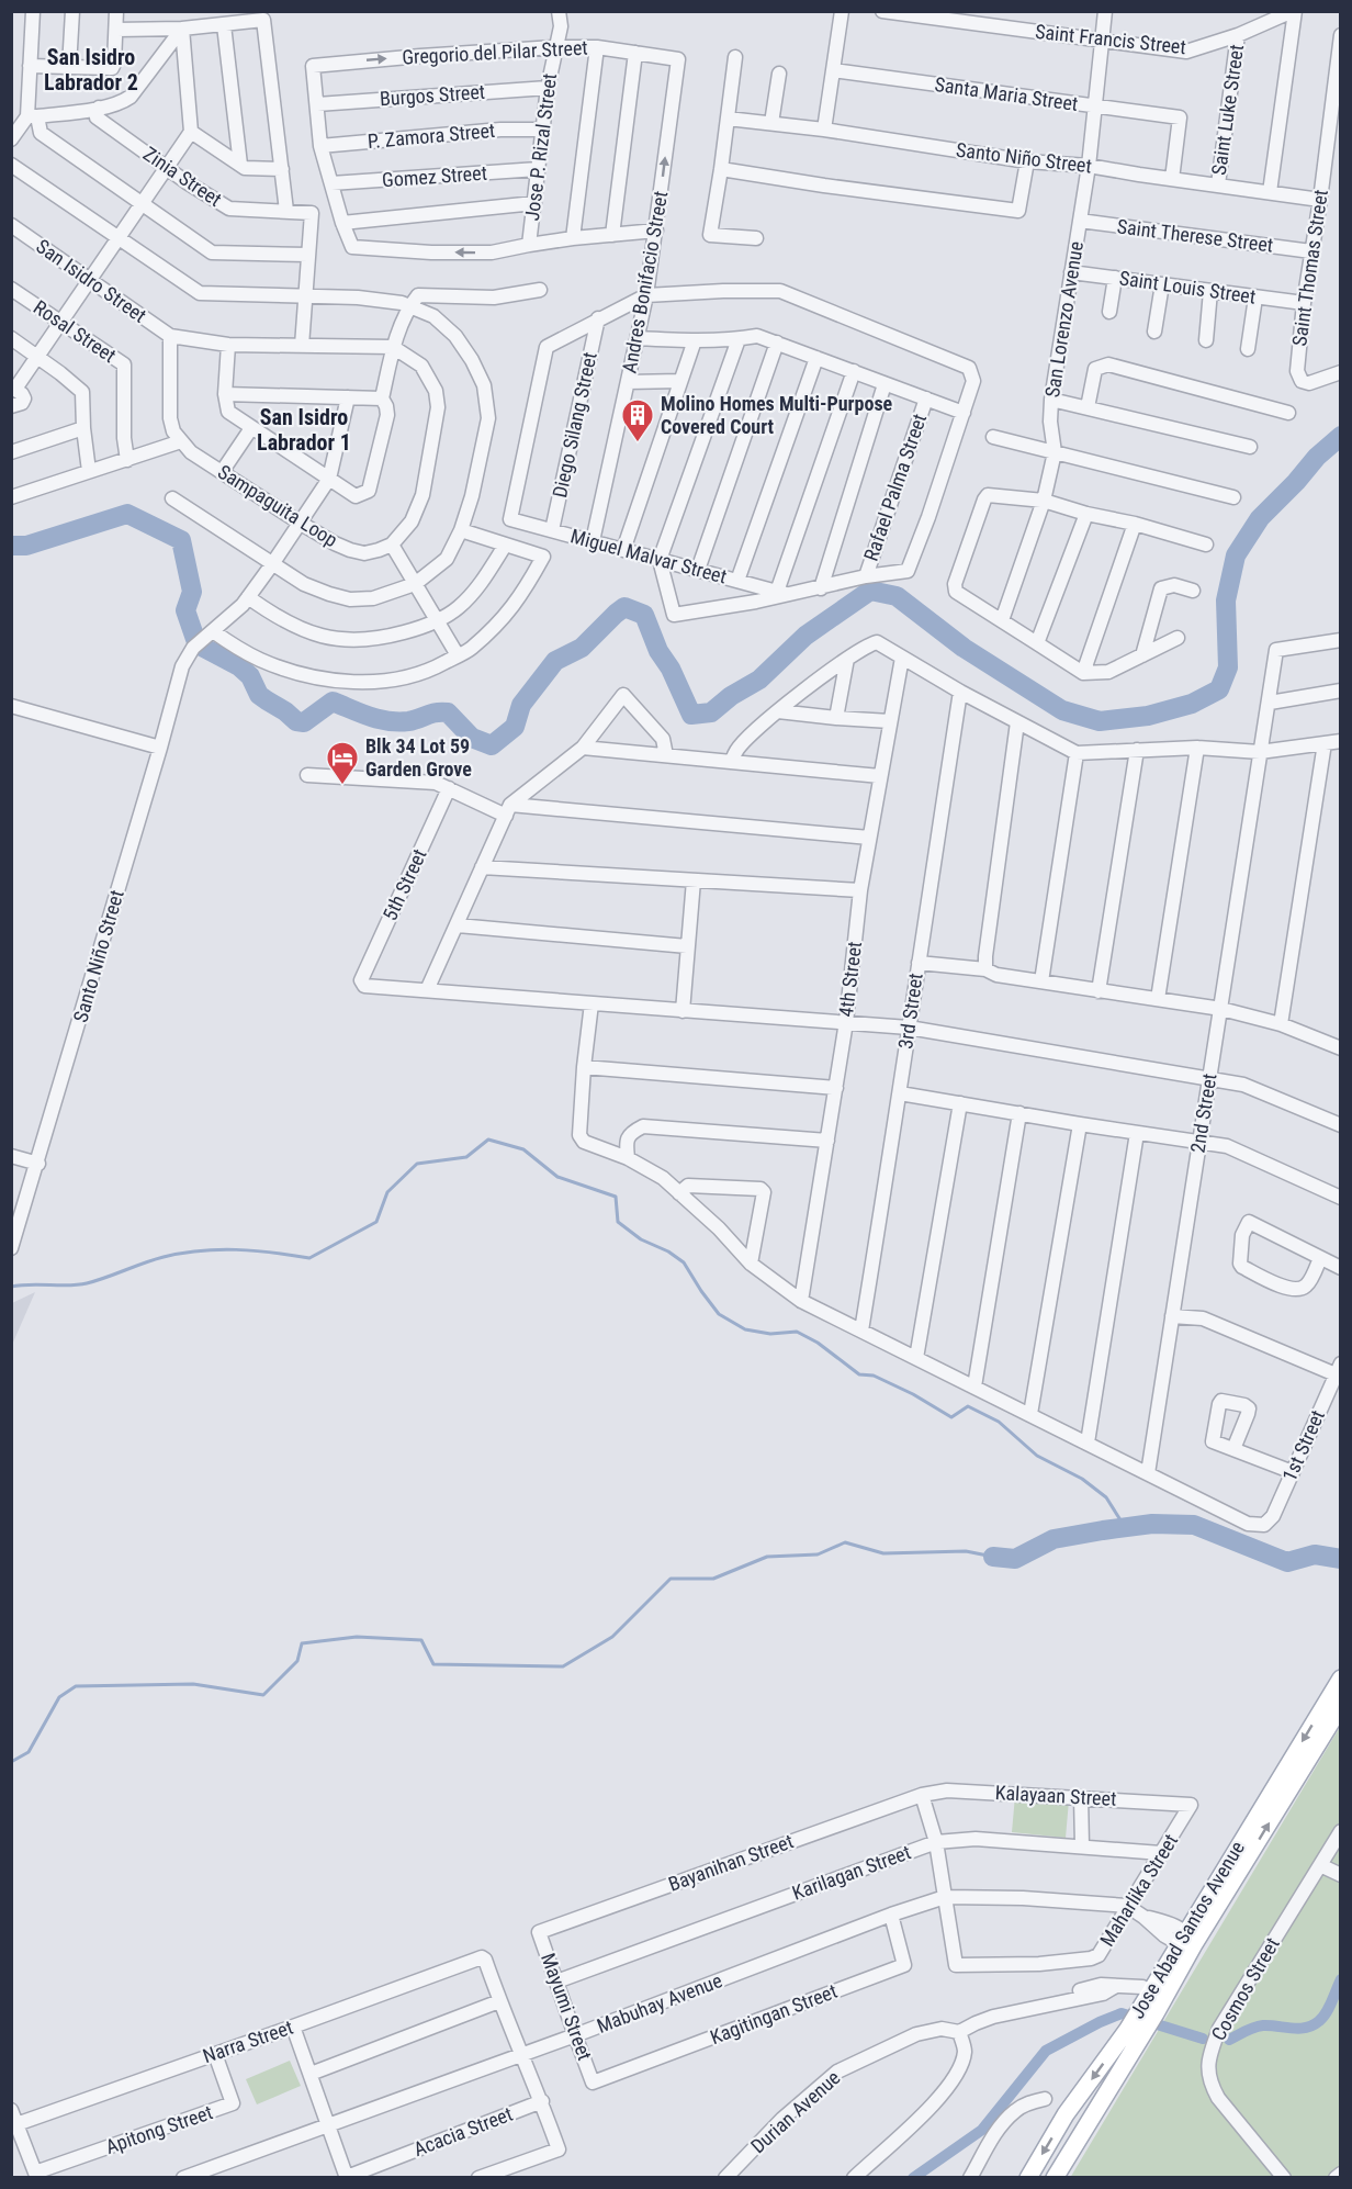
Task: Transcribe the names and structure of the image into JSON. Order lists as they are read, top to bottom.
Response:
{
  "streets": {
    "main road": ["Jose Abad Santos Avenue"],
    "street": [
      "Saint Francis Street",
      "Gregorio del Pilar Street",
      "Santa Maria Street",
      "Burgos Street",
      "Saint Luke Street",
      "P. Zamora Street",
      "Jose P. Rizal Street",
      "Santo Niño Street",
      "Zinia Street",
      "Gomez Street",
      "Saint Therese Street",
      "Saint Thomas Street",
      "San Isidro Street",
      "Andres Bonifacio Street",
      "Saint Louis Street",
      "San Lorenzo Avenue",
      "Rosal Street",
      "Diego Silang Street",
      "Rafael Palma Street",
      "Sampaguita Loop",
      "Miguel Malvar Street",
      "5th Street",
      "4th Street",
      "3rd Street",
      "2nd Street",
      "1st Street",
      "Kalayaan Street",
      "Bayanihan Street",
      "Karilagan Street",
      "Maharlika Street",
      "Cosmos Street",
      "Mabuhay Avenue",
      "Mayumi Street",
      "Kagitingan Street",
      "Narra Street",
      "Durian Avenue",
      "Apitong Street",
      "Acacia Street"
    ]
  },
  "crossings": [
    ["Saint Francis Street", "Saint Luke Street"],
    ["Saint Francis Street", "San Lorenzo Avenue"],
    ["Gregorio del Pilar Street", "Burgos Street"],
    ["Gregorio del Pilar Street", "Jose P. Rizal Street"],
    ["Gregorio del Pilar Street", "Andres Bonifacio Street"],
    ["Santa Maria Street", "Santo Niño Street"],
    ["Santa Maria Street", "San Lorenzo Avenue"],
    ["Burgos Street", "Jose P. Rizal Street"],
    ["Saint Luke Street", "Santo Niño Street"],
    ["P. Zamora Street", "Jose P. Rizal Street"],
    ["Jose P. Rizal Street", "Gomez Street"],
    ["Santo Niño Street", "Saint Thomas Street"],
    ["Santo Niño Street", "San Lorenzo Avenue"],
    ["Saint Therese Street", "Saint Thomas Street"],
    ["Saint Therese Street", "San Lorenzo Avenue"],
    ["Saint Thomas Street", "Saint Louis Street"],
    ["Andres Bonifacio Street", "Miguel Malvar Street"],
    ["Saint Louis Street", "San Lorenzo Avenue"],
    ["Diego Silang Street", "Miguel Malvar Street"],
    ["2nd Street", "1st Street"],
    ["Kalayaan Street", "Bayanihan Street"],
    ["Kalayaan Street", "Maharlika Street"],
    ["Bayanihan Street", "Mayumi Street"],
    ["Karilagan Street", "Maharlika Street"],
    ["Karilagan Street", "Mayumi Street"],
    ["Maharlika Street", "Mabuhay Avenue"],
    ["Jose Abad Santos Avenue", "Durian Avenue"],
    ["Mabuhay Avenue", "Mayumi Street"],
    ["Mabuhay Avenue", "Kagitingan Street"],
    ["Mayumi Street", "Kagitingan Street"],
    ["Narra Street", "Apitong Street"]
  ],
  "one_way": ["Gregorio del Pilar Street"],
  "districts": ["San Isidro Labrador 2", "San Isidro Labrador 1"],
  "places": {
    "building": ["Molino Homes Multi-Purpose Covered Court"],
    "hotel": ["Blk 34 Lot 59 Garden Grove"]
  }
}
